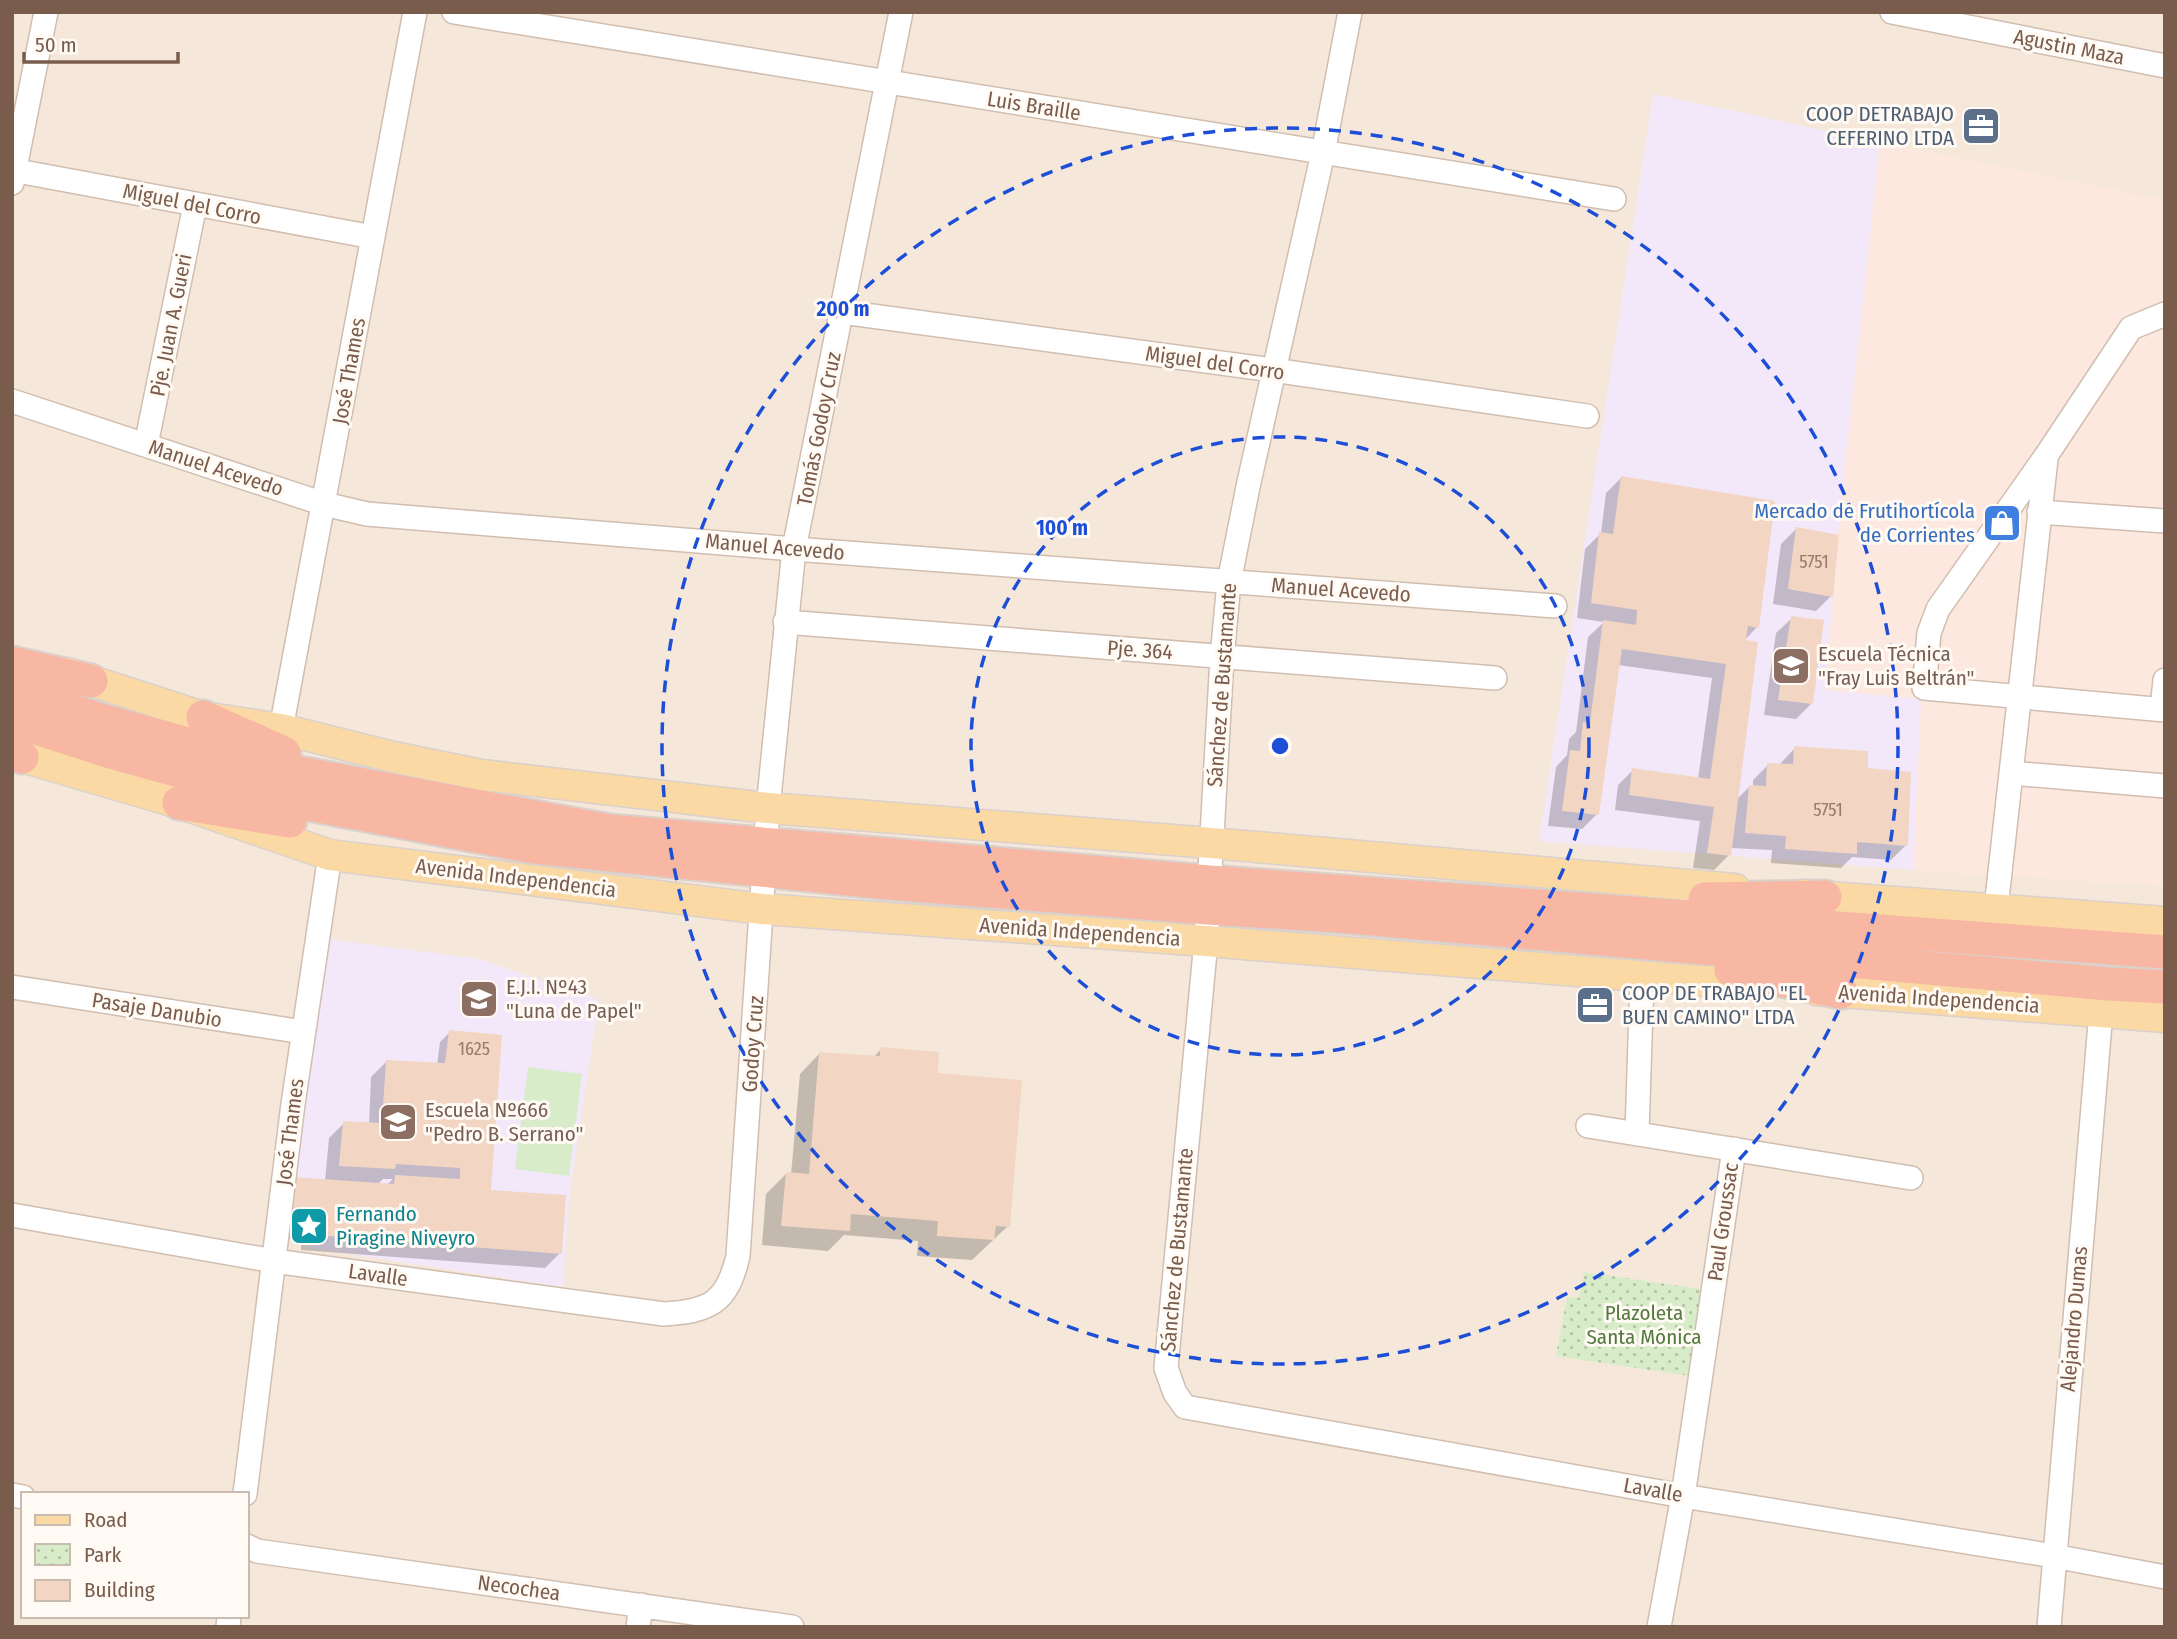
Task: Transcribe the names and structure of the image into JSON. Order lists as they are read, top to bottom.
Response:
{
  "streets": {
    "highway": ["Avenida Independencia"],
    "street": [
      "Agustin Maza",
      "Luis Braille",
      "Miguel del Corro",
      "Pje. Juan A. Gueri",
      "José Thames",
      "Tomás Godoy Cruz",
      "Manuel Acevedo",
      "Pje. 364",
      "Sánchez de Bustamante",
      "Pasaje Danubio",
      "Godoy Cruz",
      "Paul Groussac",
      "Lavalle",
      "Alejandro Dumas",
      "Necochea"
    ]
  },
  "crossings": [
    ["Luis Braille", "Tomás Godoy Cruz"],
    ["Luis Braille", "Sánchez de Bustamante"],
    ["Miguel del Corro", "Pje. Juan A. Gueri"],
    ["Miguel del Corro", "José Thames"],
    ["Miguel del Corro", "Tomás Godoy Cruz"],
    ["Miguel del Corro", "Sánchez de Bustamante"],
    ["Pje. Juan A. Gueri", "Manuel Acevedo"],
    ["José Thames", "Manuel Acevedo"],
    ["José Thames", "Avenida Independencia"],
    ["José Thames", "Pasaje Danubio"],
    ["José Thames", "Lavalle"],
    ["Tomás Godoy Cruz", "Manuel Acevedo"],
    ["Tomás Godoy Cruz", "Pje. 364"],
    ["Tomás Godoy Cruz", "Godoy Cruz"],
    ["Manuel Acevedo", "Sánchez de Bustamante"],
    ["Pje. 364", "Sánchez de Bustamante"],
    ["Sánchez de Bustamante", "Avenida Independencia"],
    ["Sánchez de Bustamante", "Lavalle"],
    ["Avenida Independencia", "Godoy Cruz"],
    ["Avenida Independencia", "Alejandro Dumas"],
    ["Godoy Cruz", "Lavalle"],
    ["Paul Groussac", "Lavalle"],
    ["Lavalle", "Alejandro Dumas"]
  ],
  "parks": ["Plazoleta Santa Mónica"],
  "places": {
    "office": ["COOP DETRABAJO CEFERINO LTDA", "COOP DE TRABAJO \"EL BUEN CAMINO\" LTDA"],
    "shop": ["Mercado de Frutihortícola de Corrientes"],
    "school or university": ["Escuela Técnica \"Fray Luis Beltrán\"", "E.J.I. Nº43 \"Luna de Papel\"", "Escuela Nº666 \"Pedro B. Serrano\""],
    "place": ["Fernando Piragine Niveyro"]
  },
  "house_numbers": ["5751", "5751", "1625"],
  "legend": ["Road", "Park", "Building"],
  "scale_bar": "50 m",
  "rings": ["200 m", "100 m"]
}
